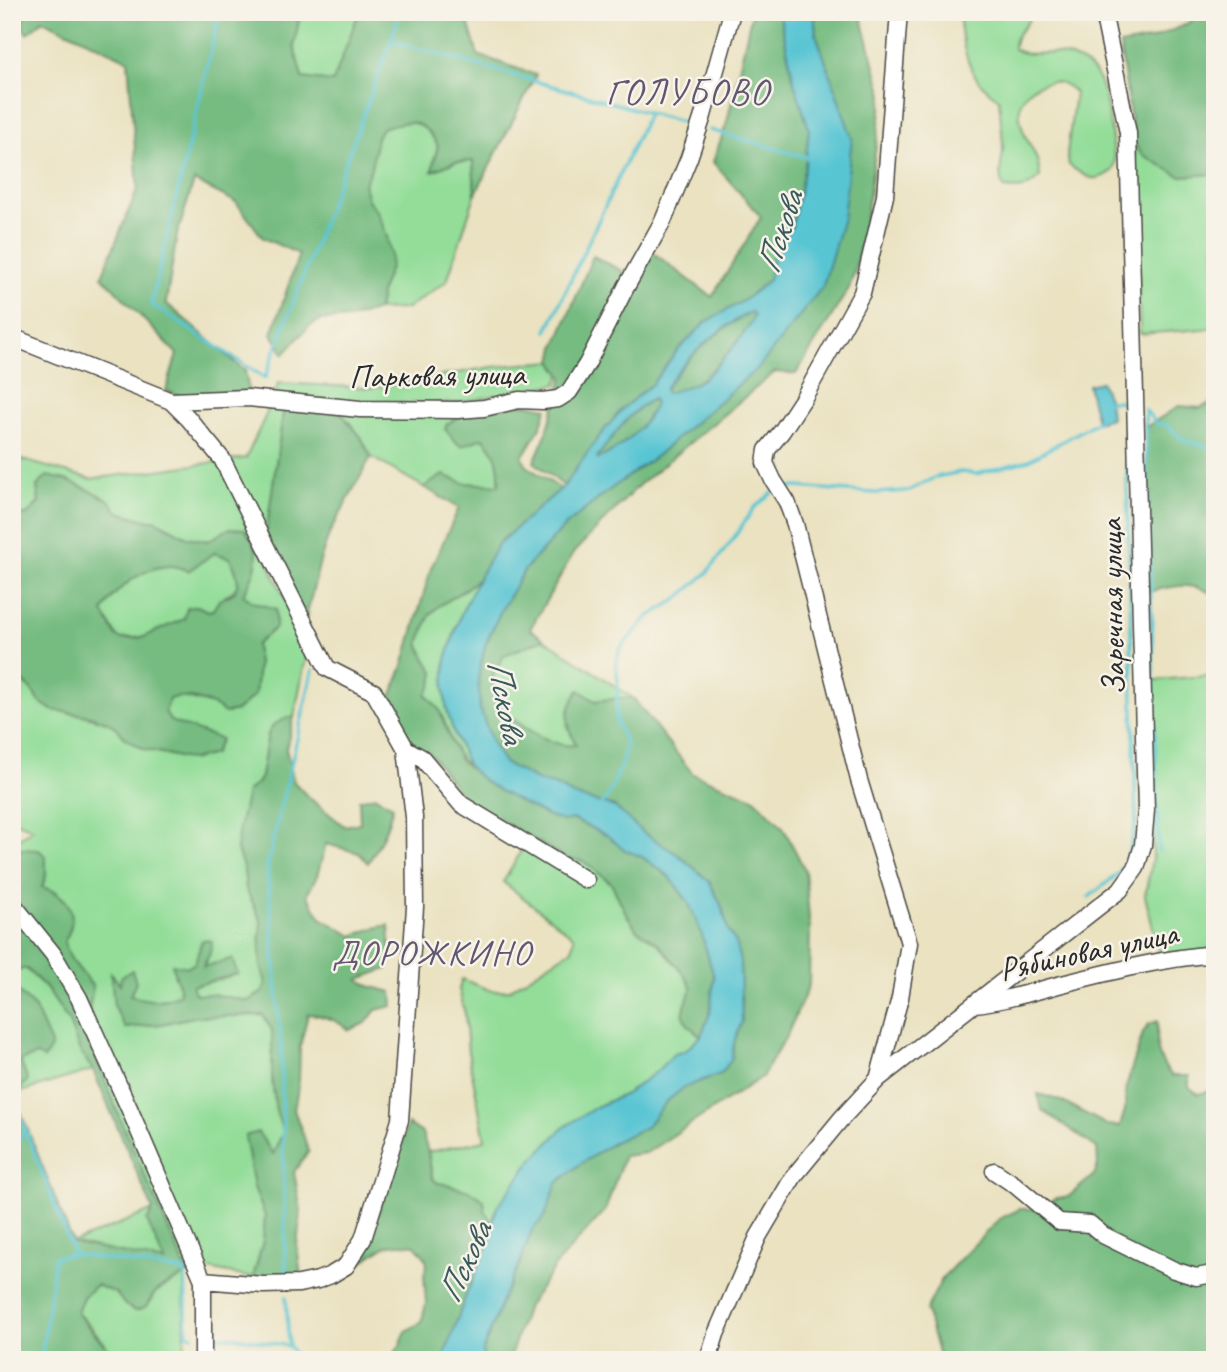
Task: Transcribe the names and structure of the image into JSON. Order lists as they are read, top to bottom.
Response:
{
  "streets": {
    "street": ["Парковая улица", "Заречная улица", "Рябиновая улица"]
  },
  "crossings": [
    ["Заречная улица", "Рябиновая улица"]
  ],
  "districts": ["ГОЛУБОВО", "ДОРОЖКИНО"],
  "water": ["Пскова"]
}
